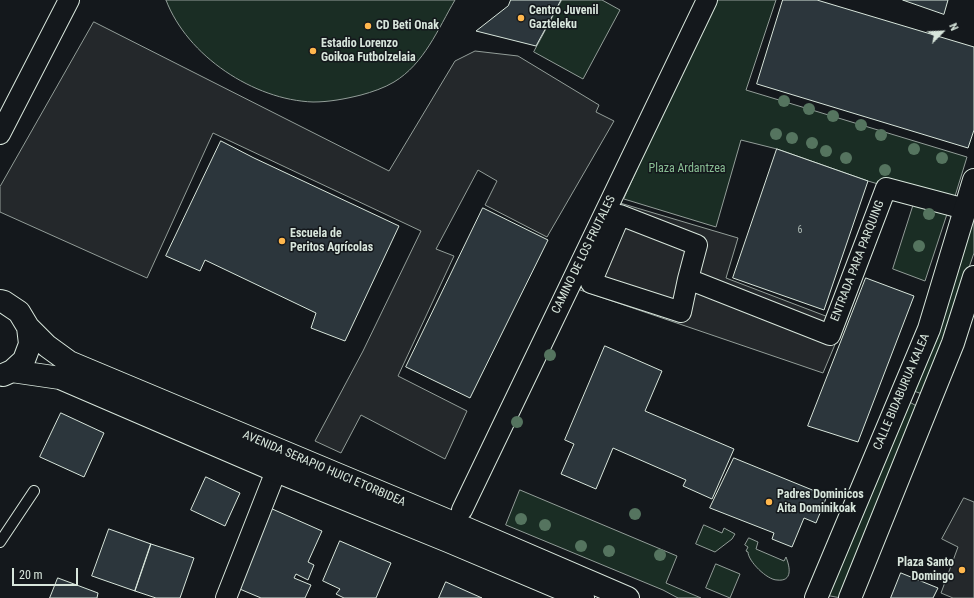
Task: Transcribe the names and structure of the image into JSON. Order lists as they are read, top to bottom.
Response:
{
  "streets": {
    "main road": ["CALLE BIDABURUA KALEA", "AVENIDA SERAPIO HUICI ETORBIDEA"],
    "street": ["CAMINO DE LOS FRUTALES", "ENTRADA PARA PARQUING"]
  },
  "crossings": [
    ["ENTRADA PARA PARQUING", "CALLE BIDABURUA KALEA"]
  ],
  "parks": ["Plaza Ardantzea"],
  "places": [
    "Centro Juvenil Gazteleku",
    "CD Beti Onak",
    "Estadio Lorenzo Goikoa Futbolzelaia",
    "Escuela de Peritos Agrícolas",
    "Padres Dominicos Aita Dominikoak",
    "Plaza Santo Domingo"
  ],
  "house_numbers": ["6"],
  "scale_bar": "20 m",
  "north": "top right"
}
